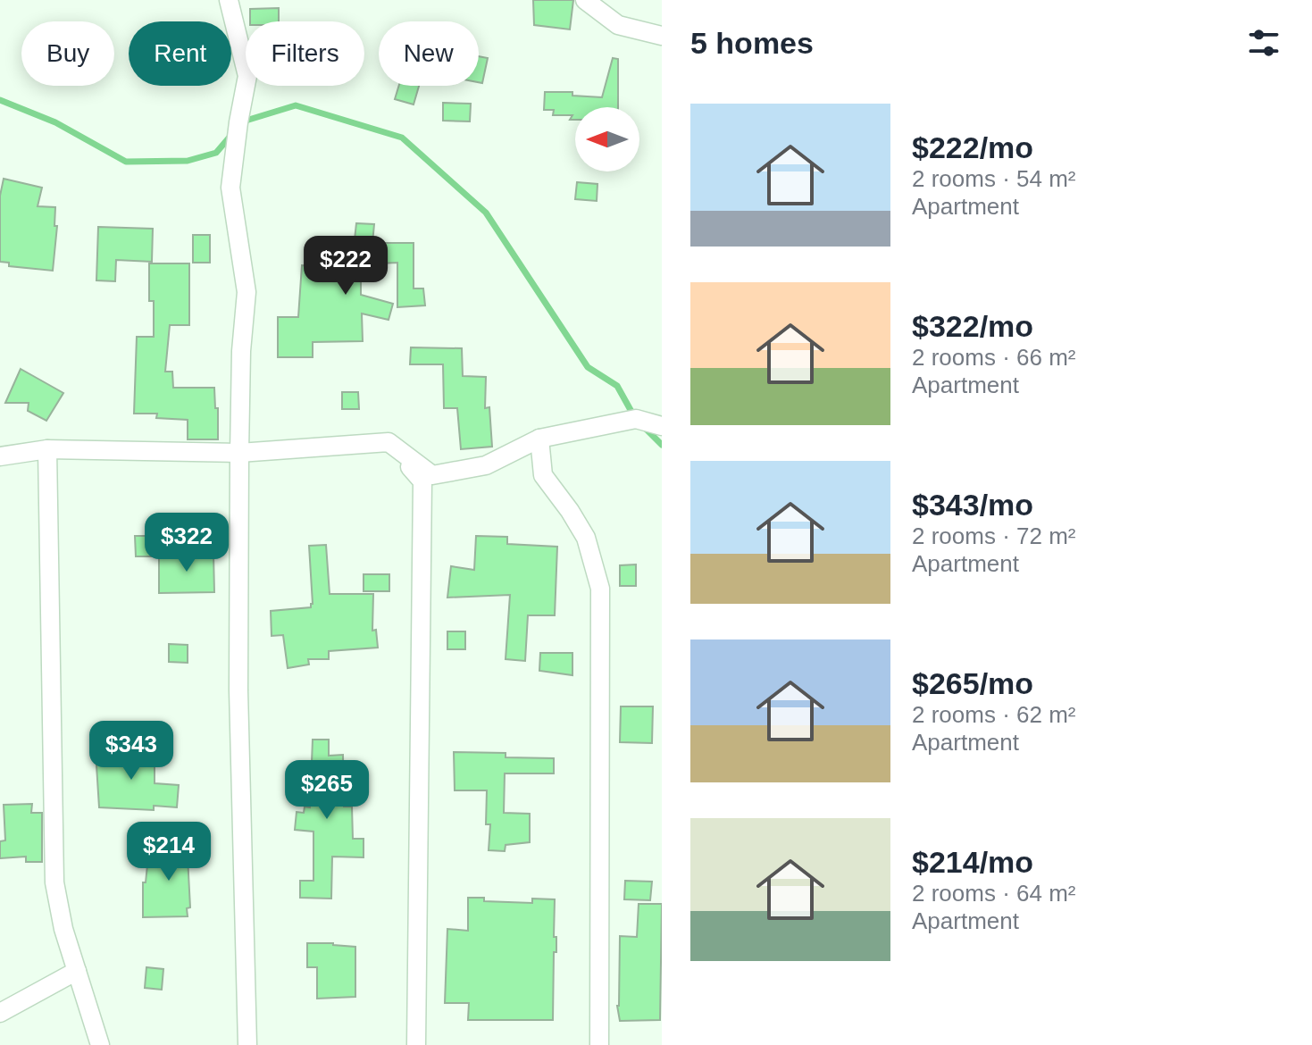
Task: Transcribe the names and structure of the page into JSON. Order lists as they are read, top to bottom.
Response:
{
  "north": "left",
  "page": {
    "heading": "5 homes",
    "chip": [
      "Buy",
      "Rent",
      "Filters",
      "New"
    ],
    "list": [
      {
        "name": "$222/mo",
        "note": "2 rooms · 54 m² · Apartment"
      },
      {
        "name": "$322/mo",
        "note": "2 rooms · 66 m² · Apartment"
      },
      {
        "name": "$343/mo",
        "note": "2 rooms · 72 m² · Apartment"
      },
      {
        "name": "$265/mo",
        "note": "2 rooms · 62 m² · Apartment"
      },
      {
        "name": "$214/mo",
        "note": "2 rooms · 64 m² · Apartment"
      }
    ],
    "price": [
      "$222",
      "$322",
      "$343",
      "$265",
      "$214"
    ]
  }
}
